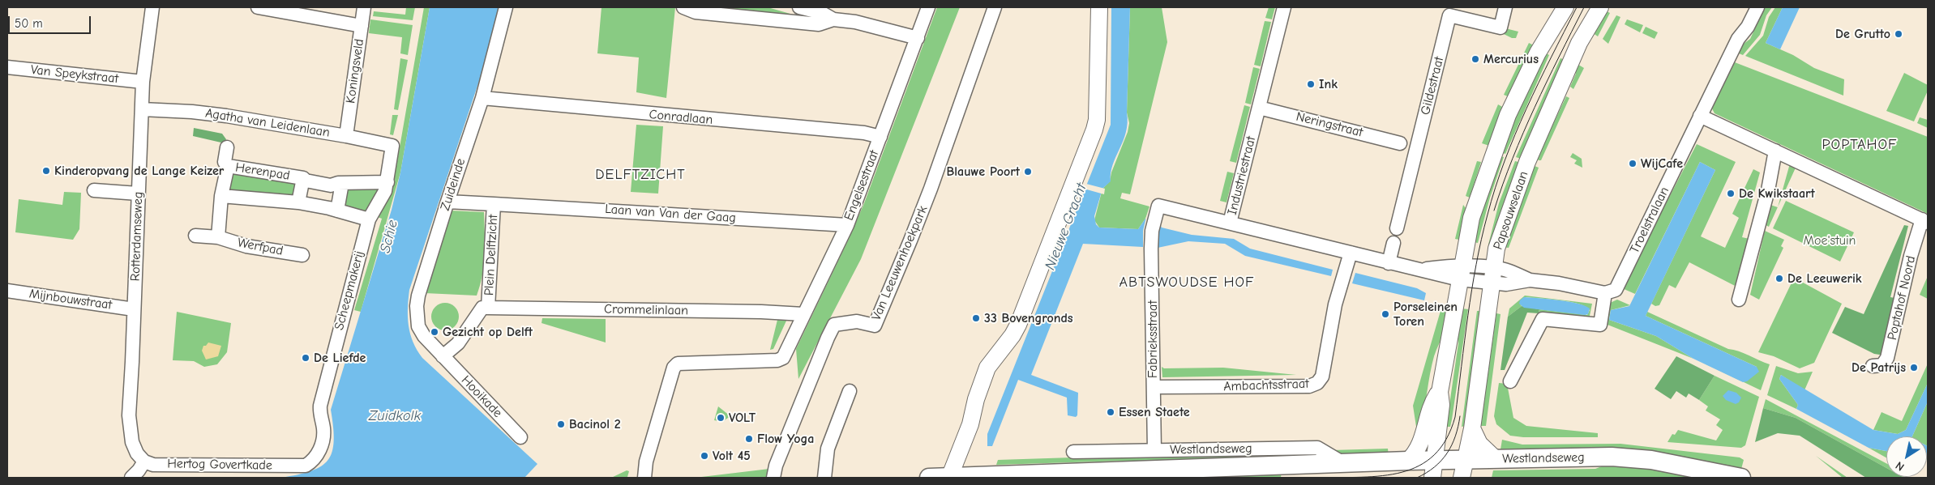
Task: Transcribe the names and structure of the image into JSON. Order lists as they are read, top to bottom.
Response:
{
  "streets": {
    "main road": ["Westlandseweg"],
    "street": [
      "Koningsveld",
      "Van Speykstraat",
      "Gildestraat",
      "Conradlaan",
      "Agatha van Leidenlaan",
      "Neringstraat",
      "Herenpad",
      "Industriestraat",
      "Zuideinde",
      "Engelsestraat",
      "Papsouwselaan",
      "Laan van Van der Gaag",
      "Troelstralaan",
      "Rotterdamseweg",
      "Werfpad",
      "Plein Delftzicht",
      "Van Leeuwenhoekpark",
      "Scheepmakerij",
      "Poptahof Noord",
      "Mijnbouwstraat",
      "Crommelinlaan",
      "Fabrieksstraat",
      "Ambachtsstraat",
      "Hooikade",
      "Hertog Govertkade"
    ]
  },
  "crossings": [
    ["Koningsveld", "Agatha van Leidenlaan"],
    ["Van Speykstraat", "Rotterdamseweg"],
    ["Conradlaan", "Zuideinde"],
    ["Conradlaan", "Engelsestraat"],
    ["Agatha van Leidenlaan", "Rotterdamseweg"],
    ["Agatha van Leidenlaan", "Scheepmakerij"],
    ["Neringstraat", "Industriestraat"],
    ["Herenpad", "Werfpad"],
    ["Industriestraat", "Papsouwselaan"],
    ["Industriestraat", "Fabrieksstraat"],
    ["Industriestraat", "Ambachtsstraat"],
    ["Zuideinde", "Plein Delftzicht"],
    ["Zuideinde", "Hooikade"],
    ["Engelsestraat", "Laan van Van der Gaag"],
    ["Engelsestraat", "Crommelinlaan"],
    ["Papsouwselaan", "Westlandseweg"],
    ["Laan van Van der Gaag", "Plein Delftzicht"],
    ["Troelstralaan", "Poptahof Noord"],
    ["Rotterdamseweg", "Mijnbouwstraat"],
    ["Rotterdamseweg", "Hertog Govertkade"],
    ["Plein Delftzicht", "Crommelinlaan"],
    ["Plein Delftzicht", "Hooikade"],
    ["Scheepmakerij", "Hertog Govertkade"],
    ["Fabrieksstraat", "Ambachtsstraat"],
    ["Fabrieksstraat", "Westlandseweg"]
  ],
  "districts": ["POPTAHOF", "DELFTZICHT", "ABTSWOUDSE HOF"],
  "water": ["Nieuwe Gracht", "Schie", "Zuidkolk"],
  "parks": ["Moe'stuin"],
  "places": [
    "De Grutto",
    "Mercurius",
    "Ink",
    "WijCafe",
    "Kinderopvang de Lange Keizer",
    "Blauwe Poort",
    "De Kwikstaart",
    "De Leeuwerik",
    "Porseleinen Toren",
    "33 Bovengronds",
    "Gezicht op Delft",
    "De Liefde",
    "De Patrijs",
    "Essen Staete",
    "VOLT",
    "Bacinol 2",
    "Flow Yoga",
    "Volt 45"
  ],
  "scale_bar": "50 m",
  "north": "bottom left"
}
